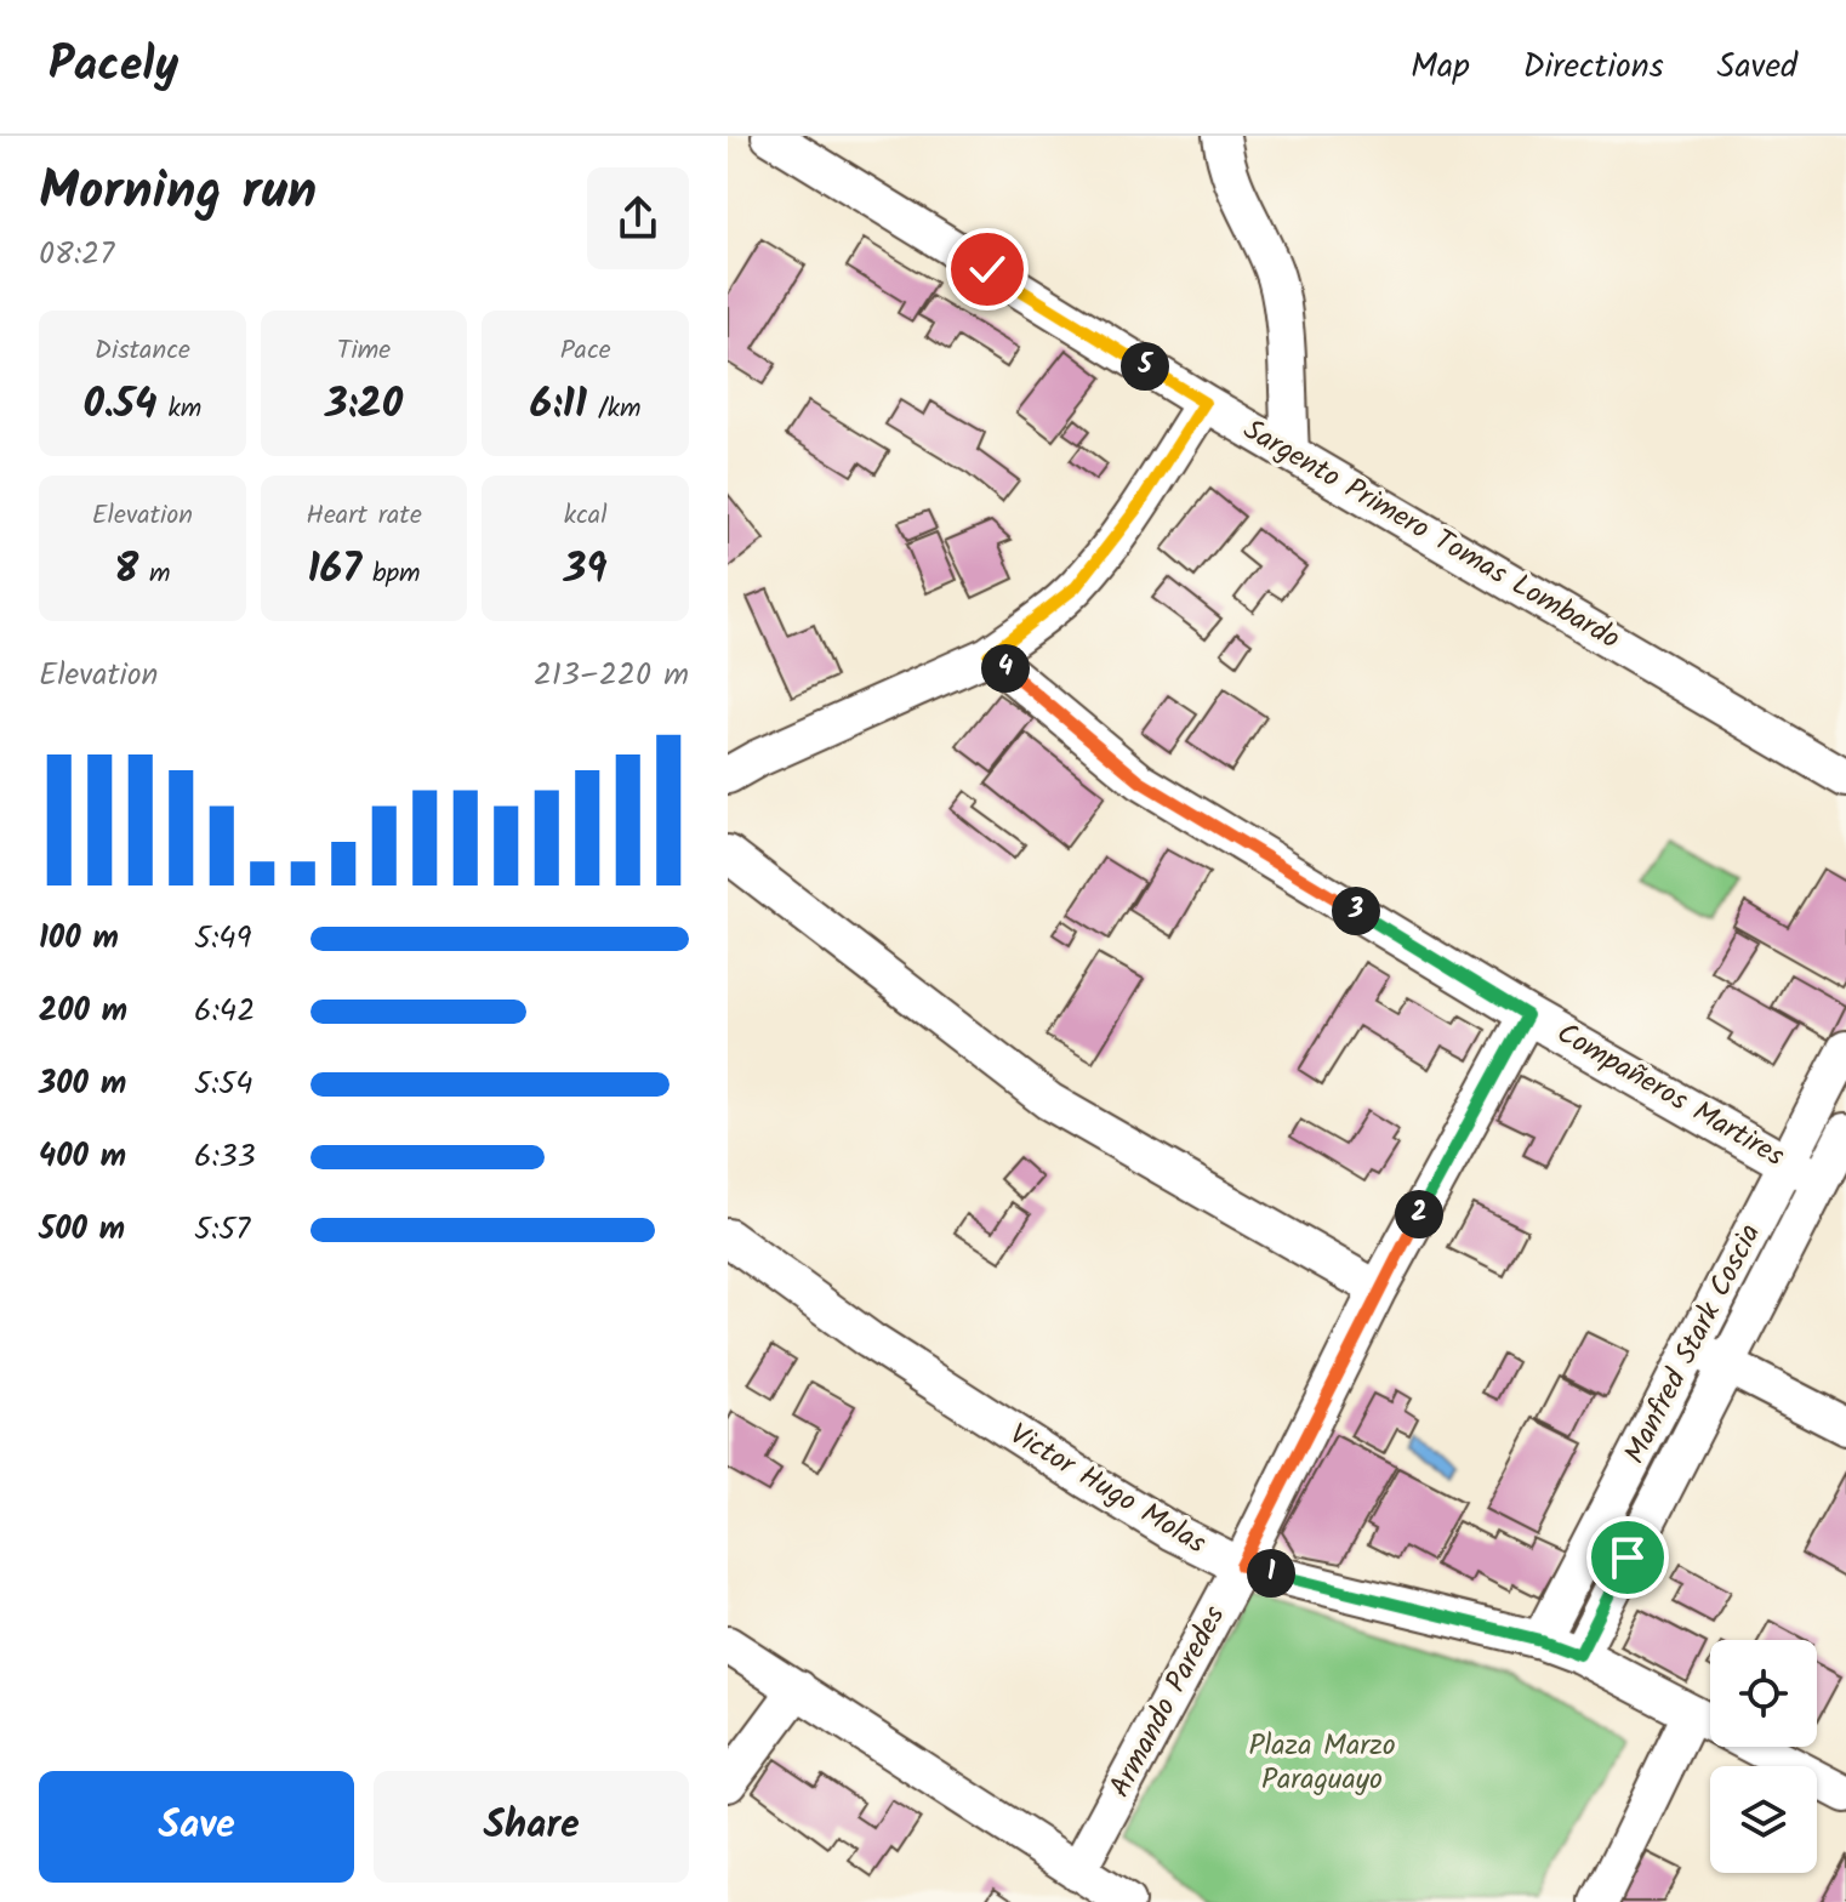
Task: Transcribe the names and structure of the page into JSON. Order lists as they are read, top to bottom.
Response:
{
  "streets": {
    "street": [
      "Sargento Primero Tomas Lombardo",
      "Compañeros Martires",
      "Manfred Stark Coscia",
      "Victor Hugo Molas",
      "Armando Paredes"
    ]
  },
  "crossings": [
    ["Compañeros Martires", "Manfred Stark Coscia"],
    ["Compañeros Martires", "Armando Paredes"],
    ["Manfred Stark Coscia", "Victor Hugo Molas"],
    ["Victor Hugo Molas", "Armando Paredes"]
  ],
  "parks": ["Plaza Marzo Paraguayo"],
  "page": {
    "header": "Pacely",
    "nav": ["Map", "Directions", "Saved"],
    "heading": ["Morning run", "08:27"],
    "stats": [
      ["Distance", "0.54 km"],
      ["Time", "3:20"],
      ["Pace", "6:11 /km"],
      ["Elevation", "8 m"],
      ["Heart rate", "167 bpm"],
      ["kcal", "39"]
    ],
    "pins": [
      "5",
      "4",
      "3",
      "2",
      "1"
    ],
    "chart": ["Elevation", "213–220 m"],
    "list": [
      {
        "name": "100 m",
        "note": "5:49"
      },
      {
        "name": "200 m",
        "note": "6:42"
      },
      {
        "name": "300 m",
        "note": "5:54"
      },
      {
        "name": "400 m",
        "note": "6:33"
      },
      {
        "name": "500 m",
        "note": "5:57"
      }
    ],
    "buttons": ["Save", "Share"]
  }
}
